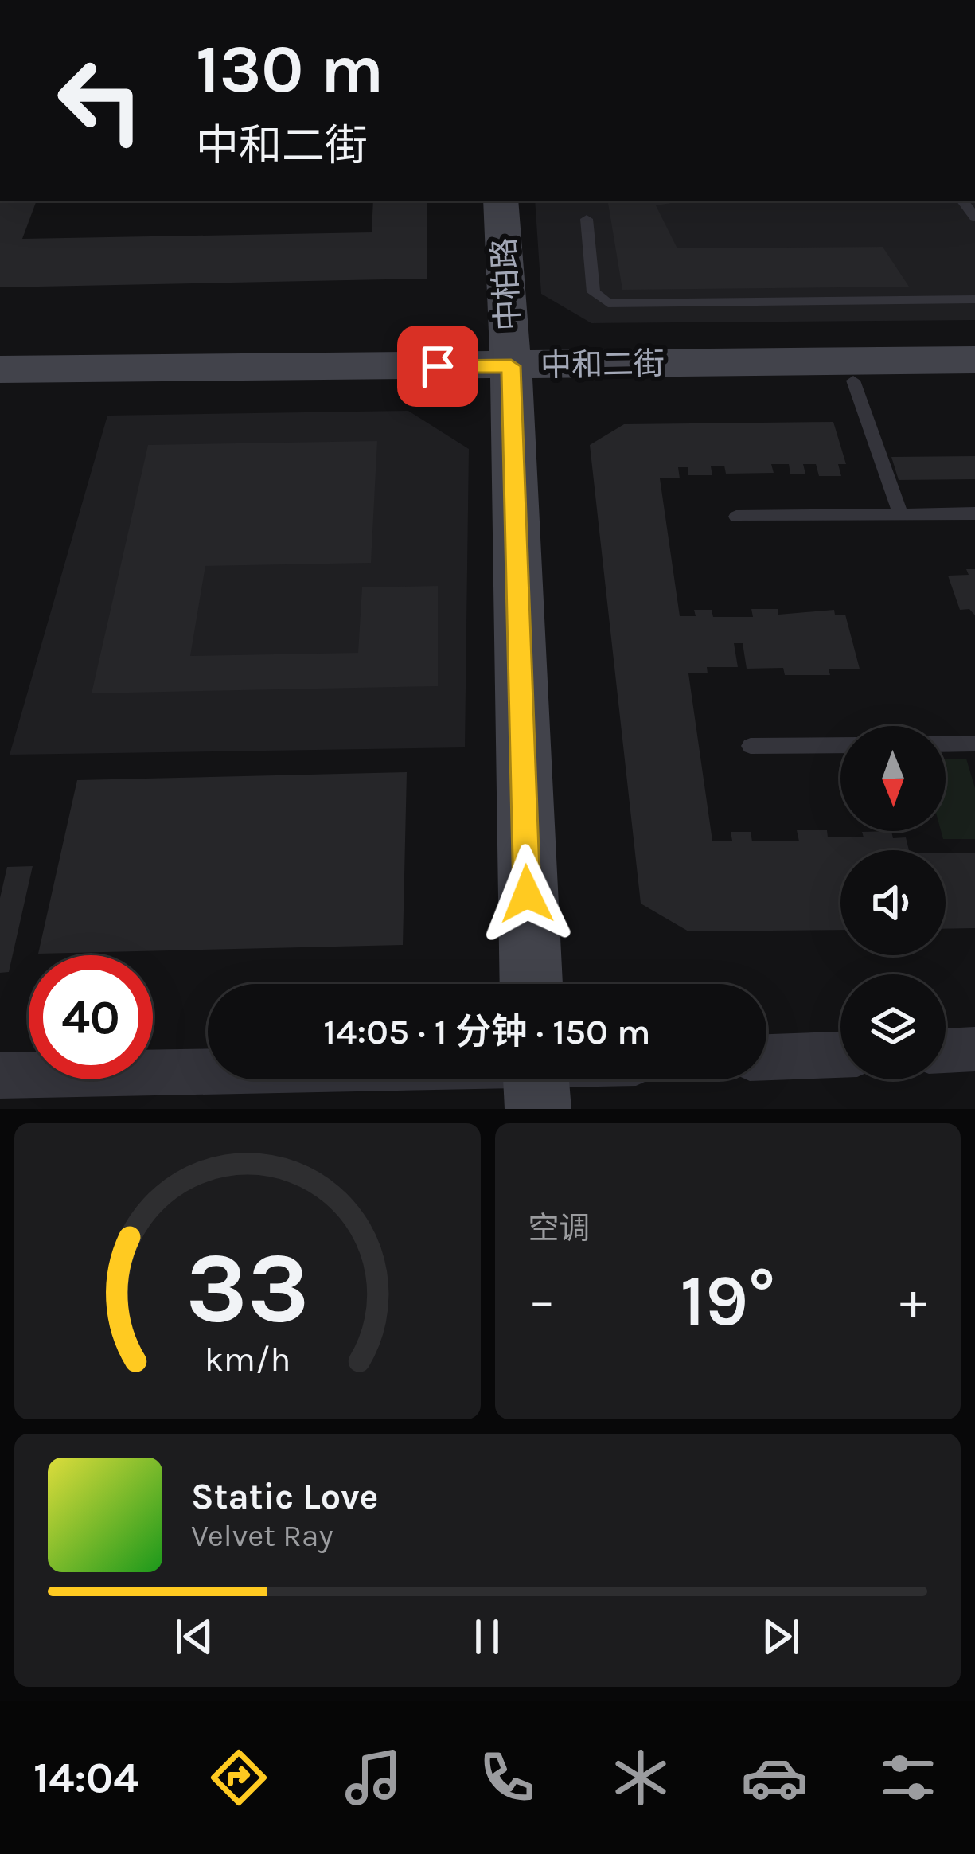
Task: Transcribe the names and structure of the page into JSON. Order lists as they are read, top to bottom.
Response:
{
  "streets": {
    "street": ["中柏路", "中和二街"]
  },
  "crossings": [
    ["中柏路", "中和二街"]
  ],
  "north": "bottom",
  "page": {
    "turn": ["130 m", "中和二街"],
    "limit": "40",
    "trip": "14:05 · 1 分钟 · 150 m",
    "tile": "空调",
    "heat": ["−", "19°", "+"],
    "song": ["Static Love", "Velvet Ray"],
    "tabs": "14:04",
    "gauge": ["33", "km/h"]
  }
}
